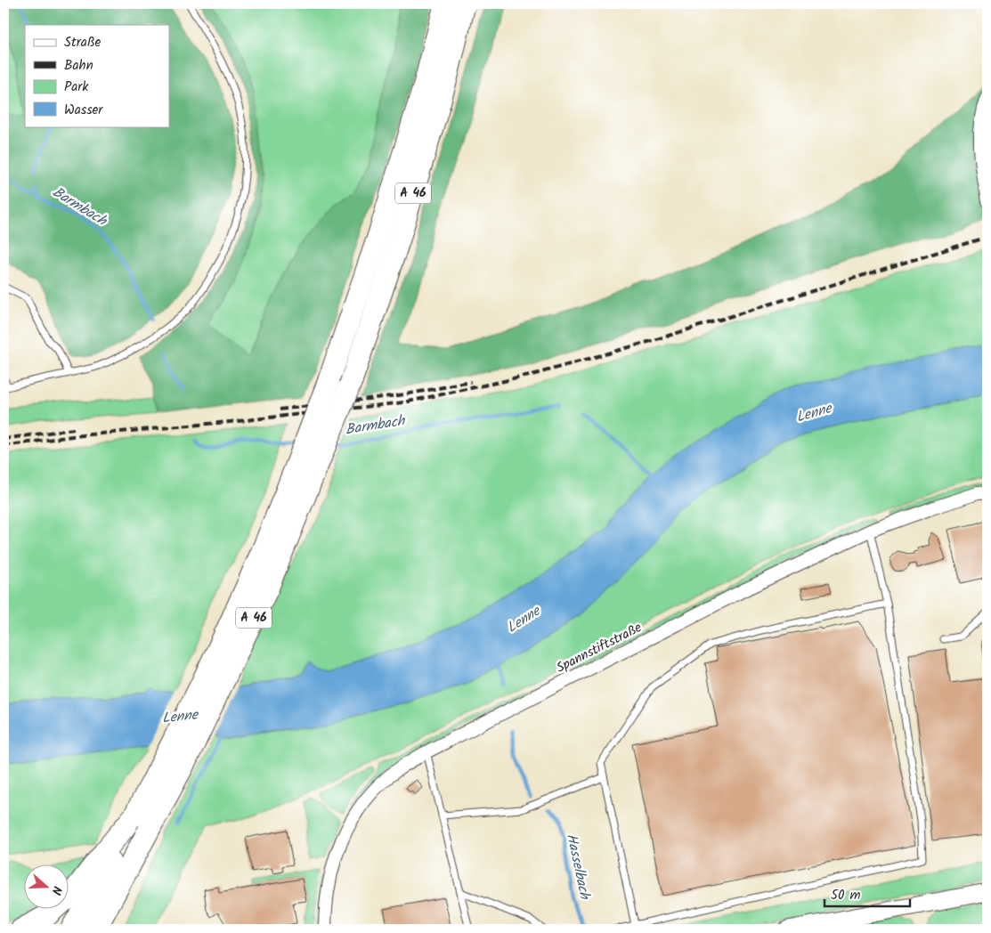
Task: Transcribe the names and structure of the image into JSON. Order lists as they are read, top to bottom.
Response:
{
  "streets": {
    "highway": ["A 46"],
    "street": ["Spannstiftstraße"]
  },
  "water": ["Barmbach", "Lenne", "Hasselbach"],
  "legend": [
    "Straße",
    "Bahn",
    "Park",
    "Wasser"
  ],
  "scale_bar": "50 m",
  "north": "right"
}
